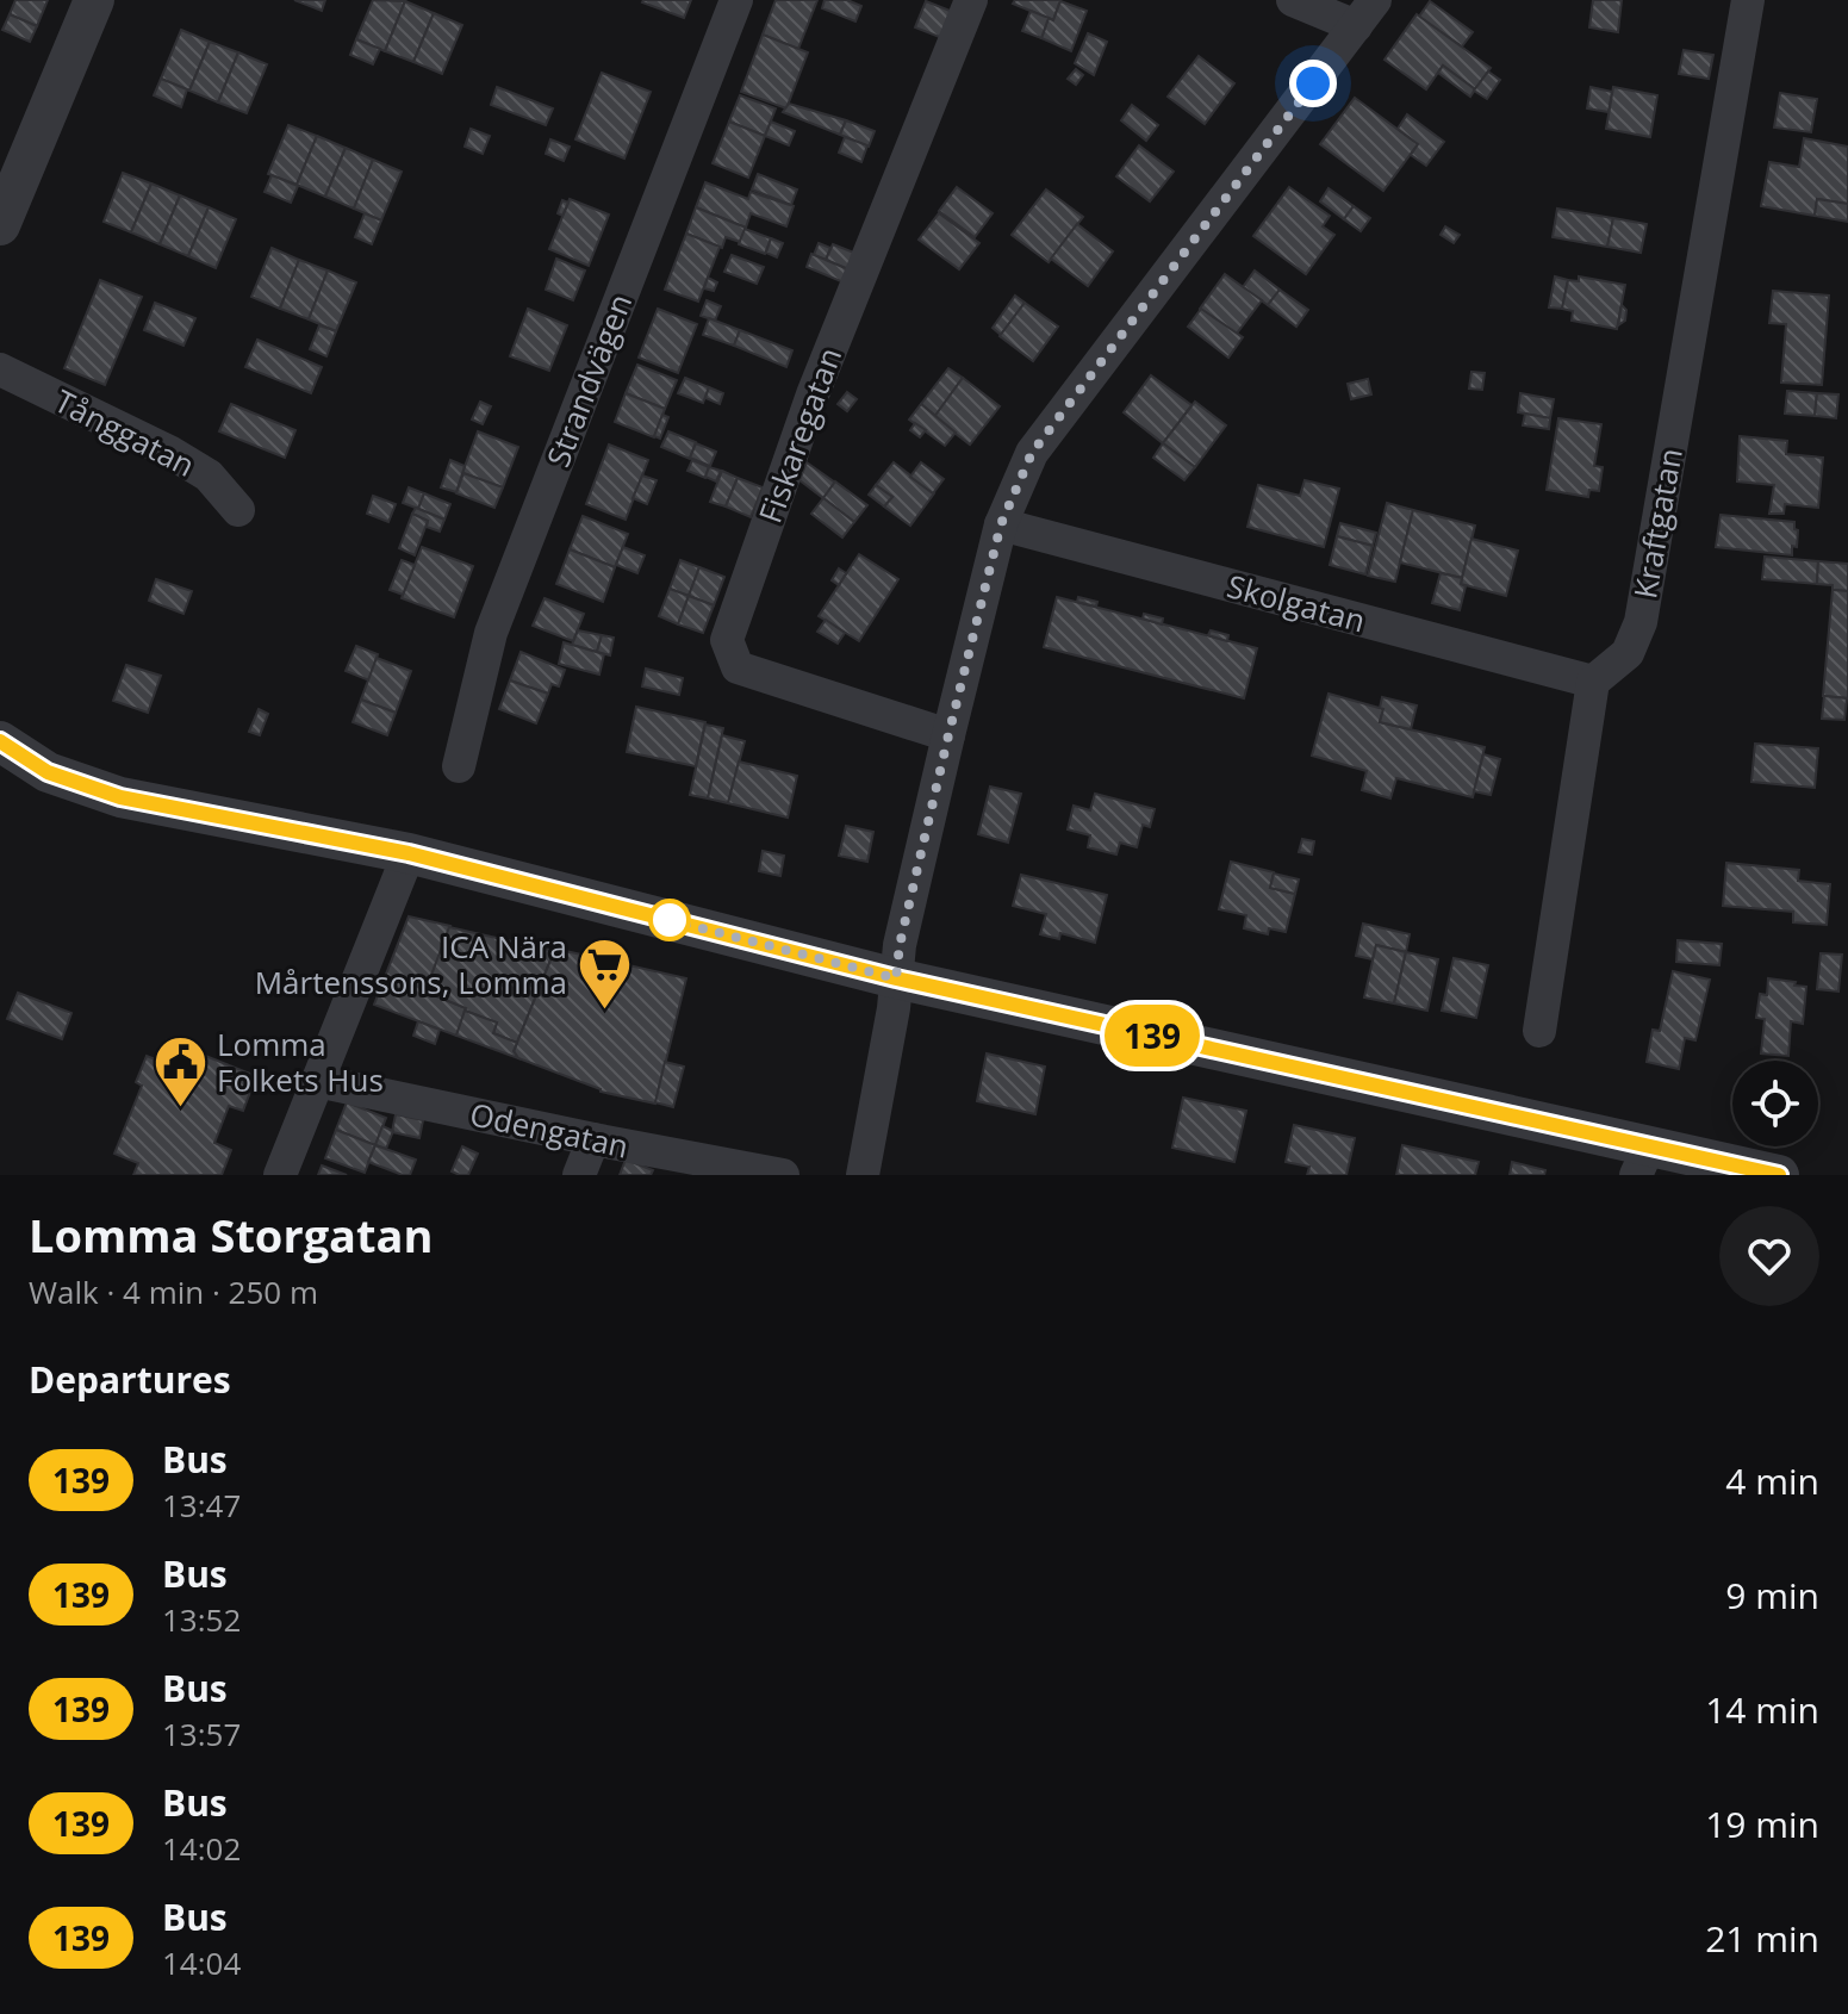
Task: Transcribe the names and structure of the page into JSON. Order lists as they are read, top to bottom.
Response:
{
  "streets": {
    "street": [
      "Strandvägen",
      "Tånggatan",
      "Fiskaregatan",
      "Kraftgatan",
      "Skolgatan",
      "Odengatan"
    ]
  },
  "crossings": [
    ["Kraftgatan", "Skolgatan"]
  ],
  "places": {
    "supermarket": ["ICA Nära Mårtenssons, Lomma"],
    "public building": ["Lomma Folkets Hus"]
  },
  "lines": ["bus line 139"],
  "page": {
    "on_map": "139",
    "heading": [
      ["Lomma Storgatan", "Walk · 4 min · 250 m"],
      "Departures"
    ],
    "list": [
      {
        "mark": "139",
        "name": "Bus",
        "note": "13:47",
        "value": "4 min"
      },
      {
        "mark": "139",
        "name": "Bus",
        "note": "13:52",
        "value": "9 min"
      },
      {
        "mark": "139",
        "name": "Bus",
        "note": "13:57",
        "value": "14 min"
      },
      {
        "mark": "139",
        "name": "Bus",
        "note": "14:02",
        "value": "19 min"
      },
      {
        "mark": "139",
        "name": "Bus",
        "note": "14:04",
        "value": "21 min"
      }
    ]
  }
}
